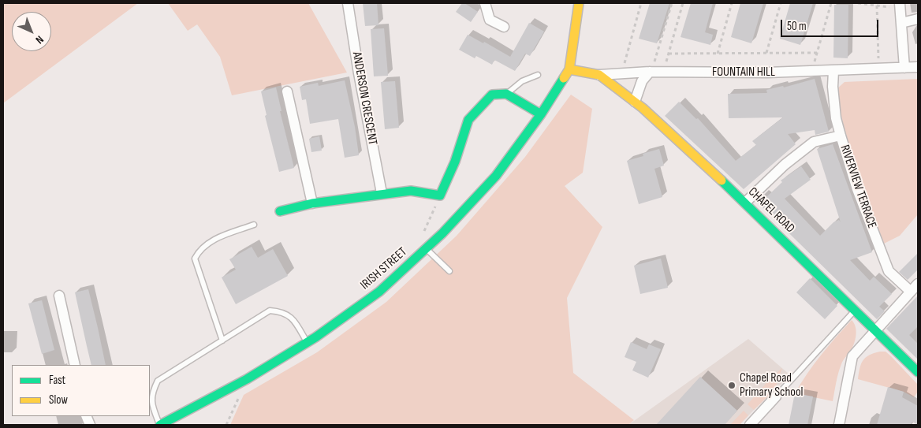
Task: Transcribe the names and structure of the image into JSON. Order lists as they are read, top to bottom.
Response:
{
  "streets": {
    "main road": ["FOUNTAIN HILL", "CHAPEL ROAD", "IRISH STREET"],
    "street": ["ANDERSON CRESCENT", "RIVERVIEW TERRACE"]
  },
  "crossings": [
    ["FOUNTAIN HILL", "RIVERVIEW TERRACE"],
    ["FOUNTAIN HILL", "CHAPEL ROAD"],
    ["FOUNTAIN HILL", "IRISH STREET"]
  ],
  "places": ["Chapel Road Primary School"],
  "legend": ["Fast", "Slow"],
  "scale_bar": "50 m",
  "north": "bottom right"
}
